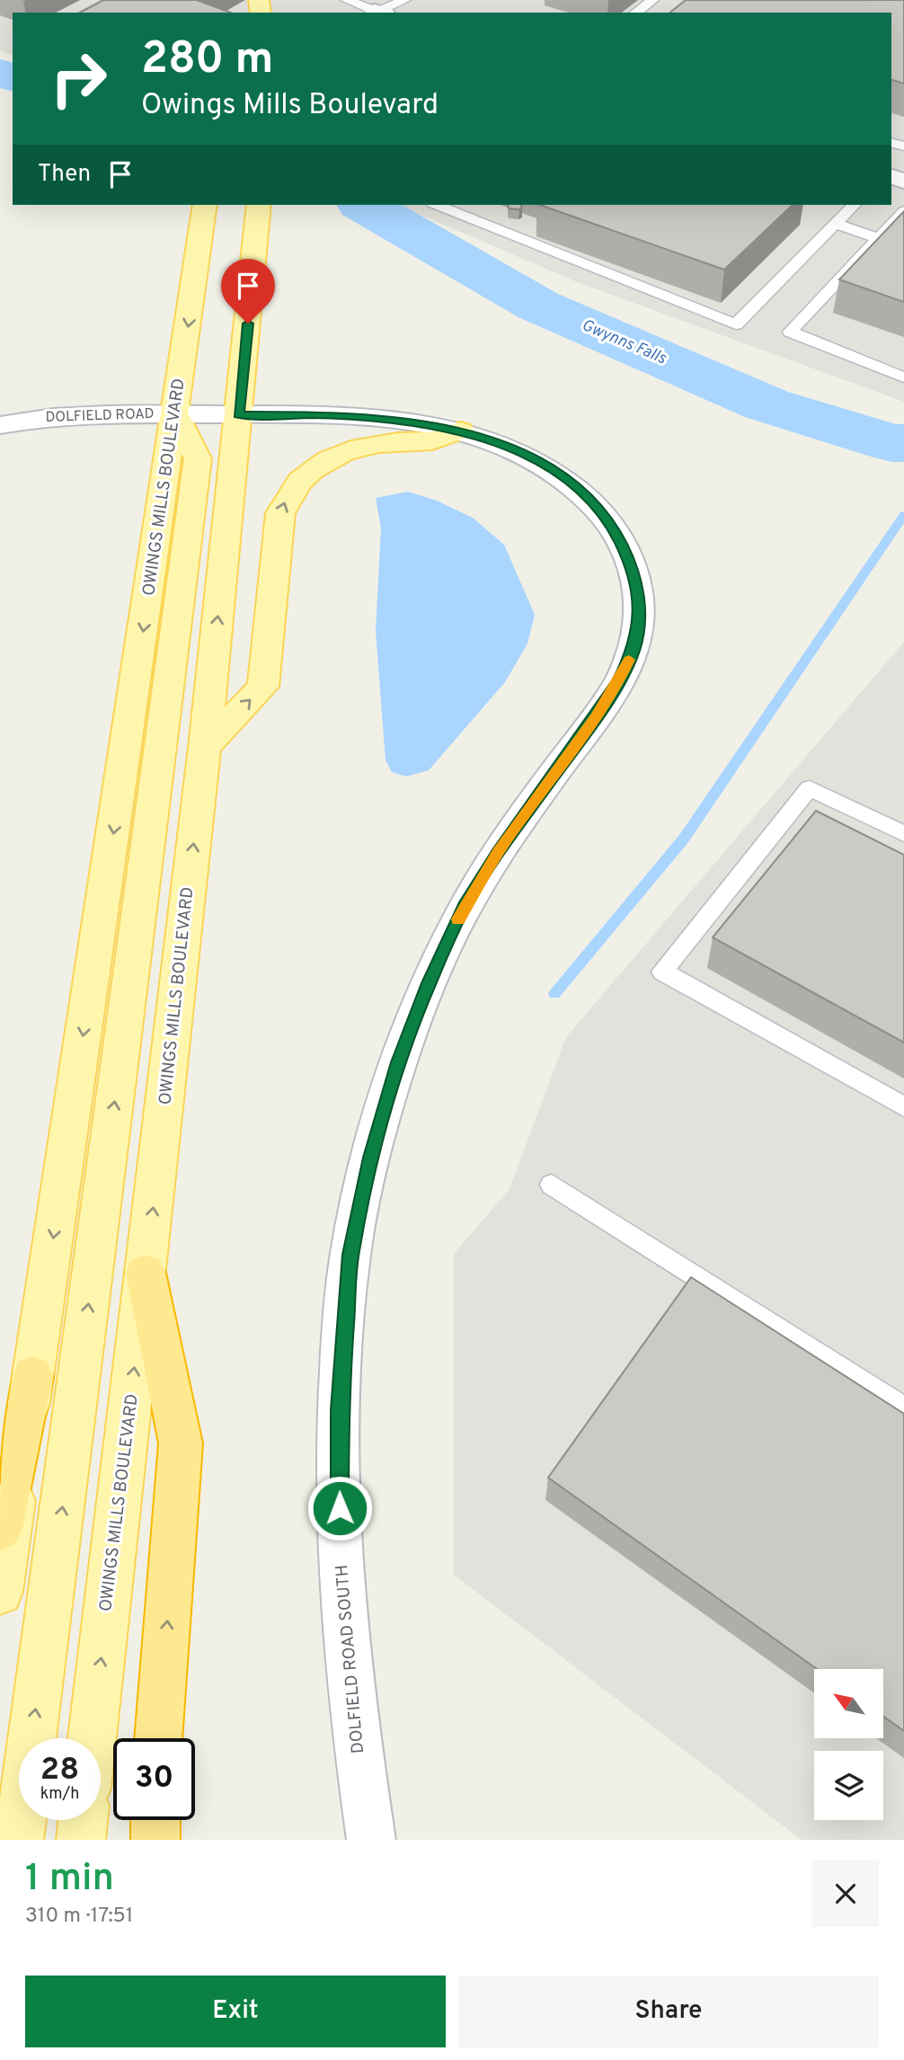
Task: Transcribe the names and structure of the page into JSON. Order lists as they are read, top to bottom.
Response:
{
  "streets": {
    "main road": ["OWINGS MILLS BOULEVARD"],
    "street": ["DOLFIELD ROAD", "DOLFIELD ROAD SOUTH"]
  },
  "crossings": [
    ["DOLFIELD ROAD", "OWINGS MILLS BOULEVARD"],
    ["DOLFIELD ROAD", "DOLFIELD ROAD SOUTH"],
    ["OWINGS MILLS BOULEVARD", "DOLFIELD ROAD SOUTH"]
  ],
  "water": ["Gwynns Falls"],
  "north": "top left",
  "page": {
    "turn": ["280 m", "Owings Mills Boulevard"],
    "then": "Then",
    "speed": "28 km/h",
    "limit": "30",
    "heading": ["1 min", "310 m · 17:51"],
    "buttons": ["Exit", "Share"]
  }
}
